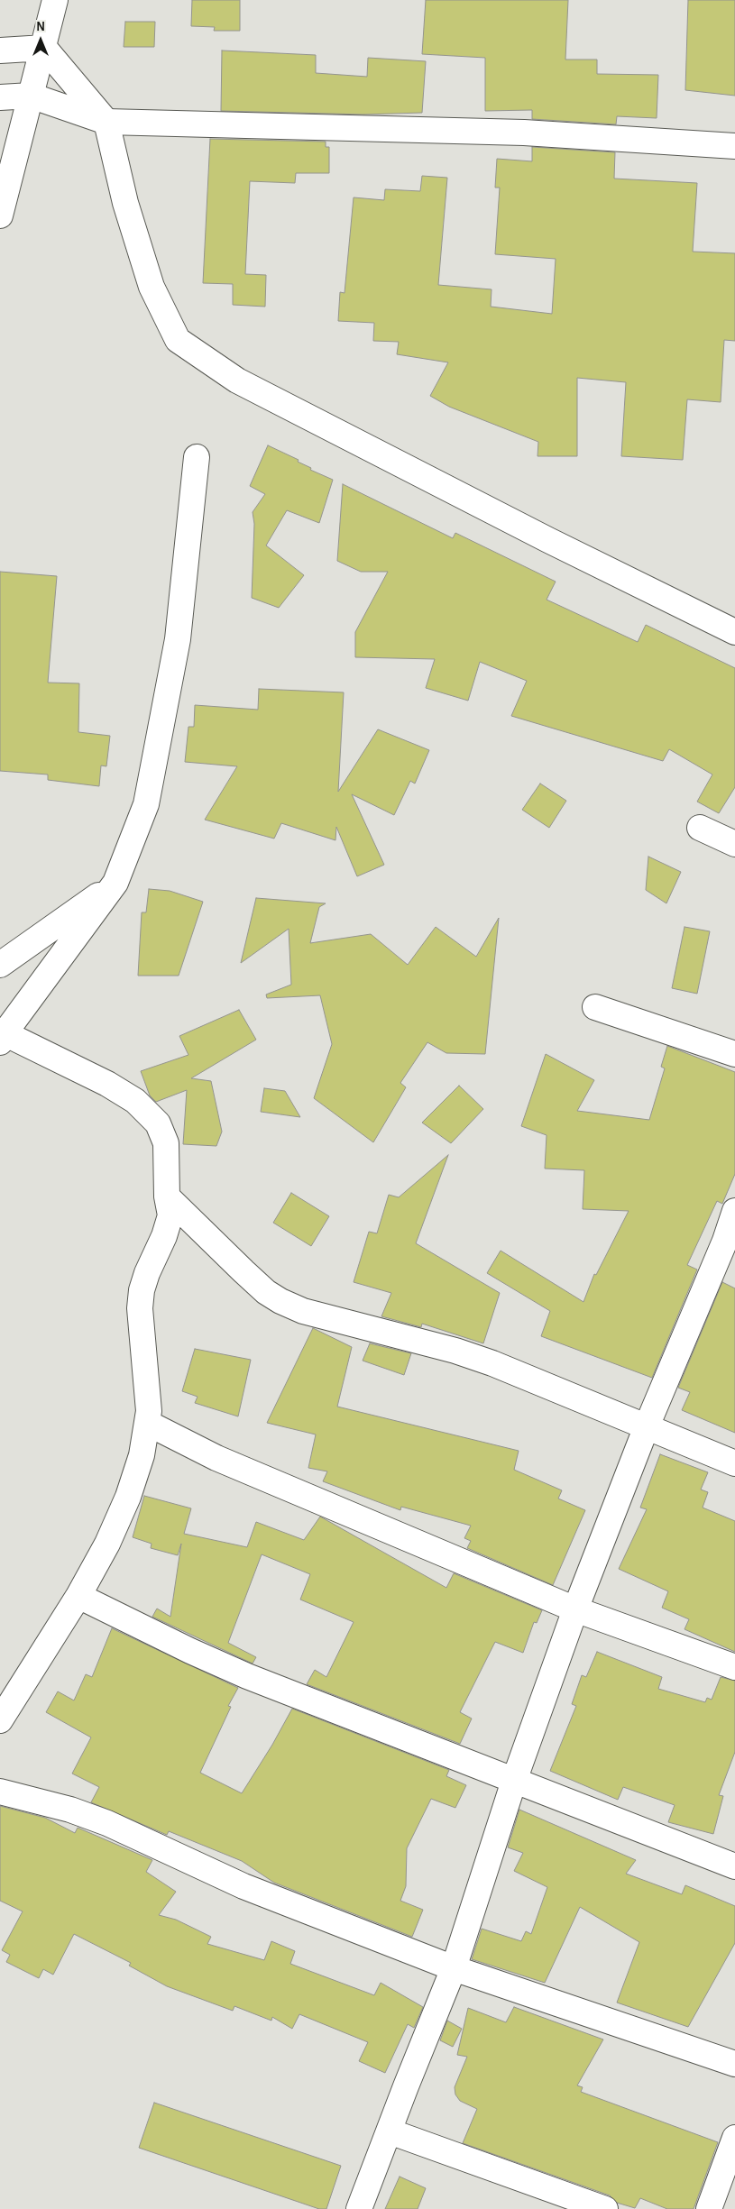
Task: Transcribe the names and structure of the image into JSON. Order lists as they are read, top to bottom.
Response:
{
  "north": "top"
}
